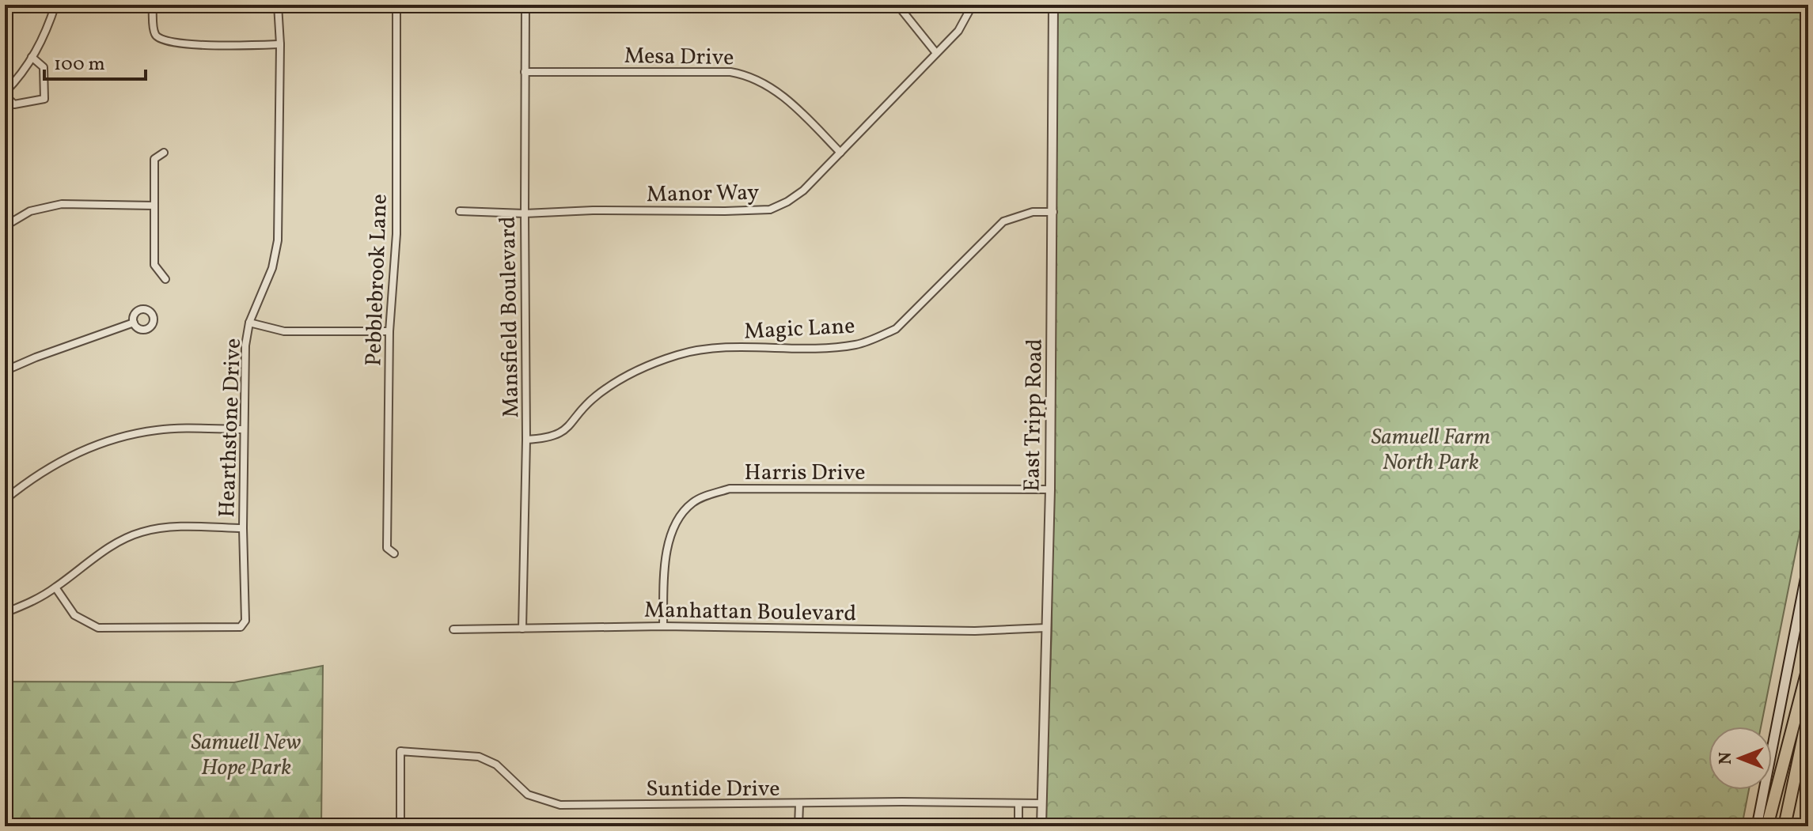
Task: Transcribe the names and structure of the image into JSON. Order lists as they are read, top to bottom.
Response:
{
  "streets": {
    "street": [
      "Mesa Drive",
      "Manor Way",
      "Pebblebrook Lane",
      "Mansfield Boulevard",
      "Magic Lane",
      "East Tripp Road",
      "Hearthstone Drive",
      "Harris Drive",
      "Manhattan Boulevard",
      "Suntide Drive"
    ]
  },
  "crossings": [
    ["Mesa Drive", "Manor Way"],
    ["Mesa Drive", "Mansfield Boulevard"],
    ["Manor Way", "Mansfield Boulevard"],
    ["Mansfield Boulevard", "Magic Lane"],
    ["Mansfield Boulevard", "Manhattan Boulevard"],
    ["Magic Lane", "East Tripp Road"],
    ["East Tripp Road", "Harris Drive"],
    ["East Tripp Road", "Manhattan Boulevard"],
    ["East Tripp Road", "Suntide Drive"],
    ["Harris Drive", "Manhattan Boulevard"]
  ],
  "parks": ["Samuell Farm North Park", "Samuell New Hope Park"],
  "scale_bar": "100 m",
  "north": "left"
}
